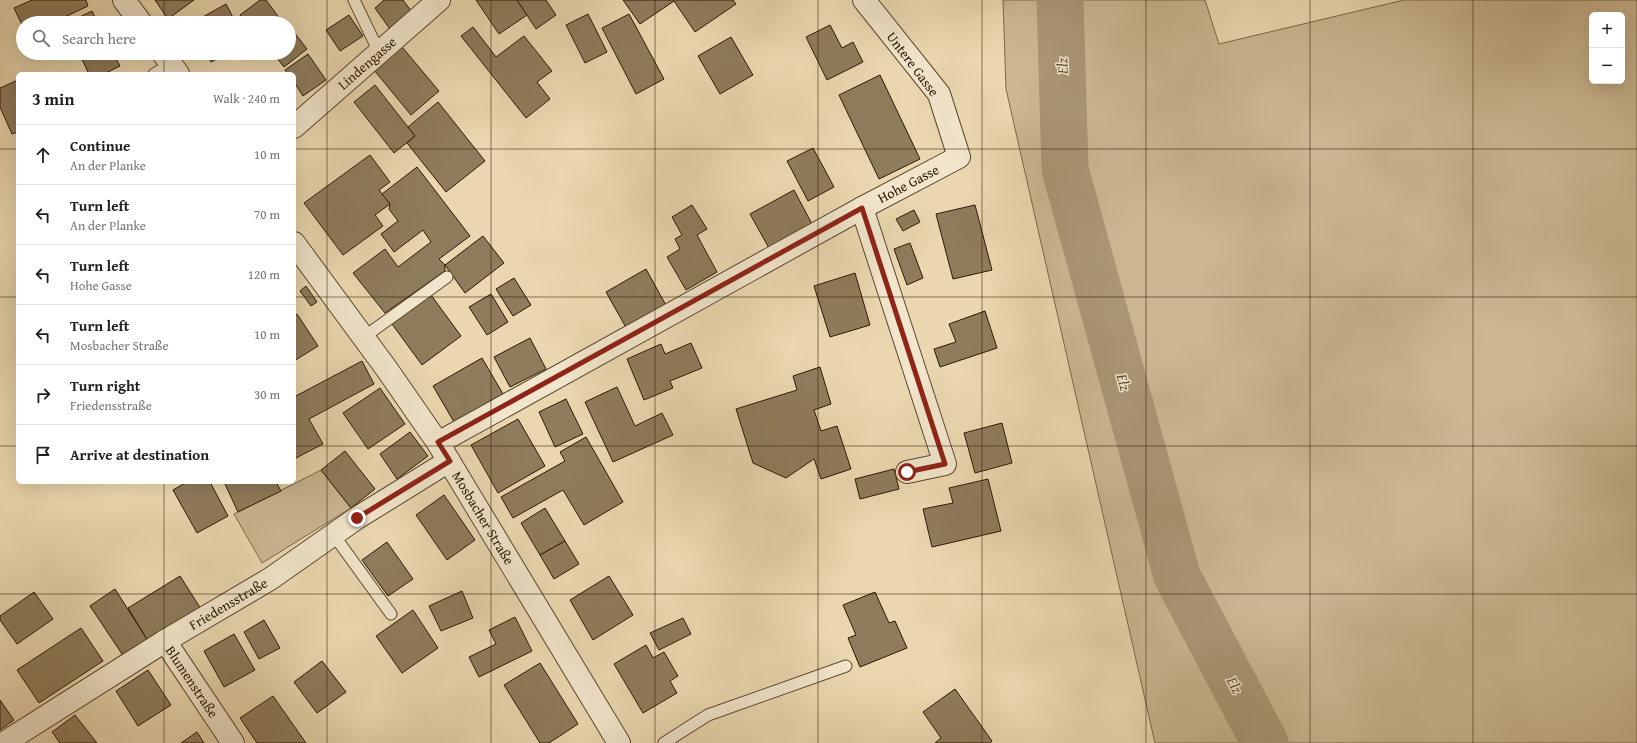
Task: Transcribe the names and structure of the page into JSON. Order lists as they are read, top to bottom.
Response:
{
  "streets": {
    "street": [
      "Lindengasse",
      "Untere Gasse",
      "Hohe Gasse",
      "Mosbacher Straße",
      "Friedensstraße",
      "Blumenstraße"
    ]
  },
  "crossings": [
    ["Untere Gasse", "Hohe Gasse"],
    ["Hohe Gasse", "Mosbacher Straße"],
    ["Mosbacher Straße", "Friedensstraße"],
    ["Friedensstraße", "Blumenstraße"]
  ],
  "water": ["Elz"],
  "page": {
    "map_buttons": ["+", "−"],
    "search": "Search here",
    "heading": ["3 min", "Walk · 240 m"],
    "list": [
      ["Continue", "An der Planke", "10 m"],
      ["Turn left", "An der Planke", "70 m"],
      ["Turn left", "Hohe Gasse", "120 m"],
      ["Turn left", "Mosbacher Straße", "10 m"],
      ["Turn right", "Friedensstraße", "30 m"],
      "Arrive at destination"
    ]
  }
}
